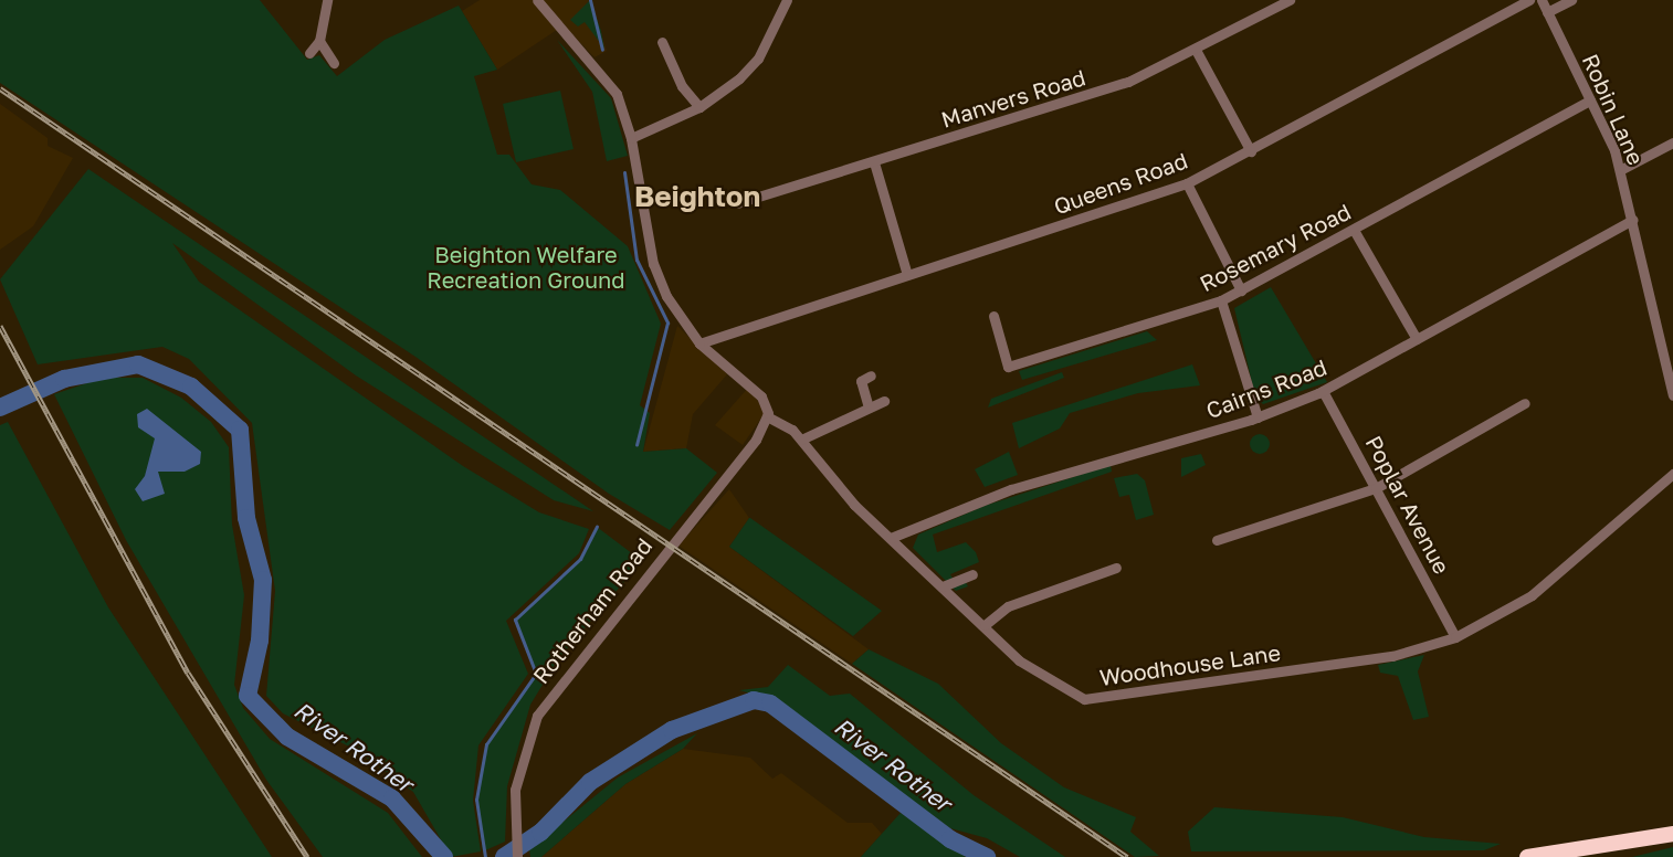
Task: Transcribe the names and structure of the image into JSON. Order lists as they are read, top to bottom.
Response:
{
  "streets": {
    "street": [
      "Manvers Road",
      "Robin Lane",
      "Queens Road",
      "Rosemary Road",
      "Cairns Road",
      "Poplar Avenue",
      "Rotherham Road",
      "Woodhouse Lane"
    ]
  },
  "crossings": [
    ["Robin Lane", "Rosemary Road"],
    ["Robin Lane", "Cairns Road"],
    ["Cairns Road", "Poplar Avenue"],
    ["Cairns Road", "Woodhouse Lane"],
    ["Poplar Avenue", "Woodhouse Lane"],
    ["Rotherham Road", "Woodhouse Lane"]
  ],
  "districts": ["Beighton"],
  "water": ["River Rother"],
  "parks": ["Beighton Welfare Recreation Ground"]
}
